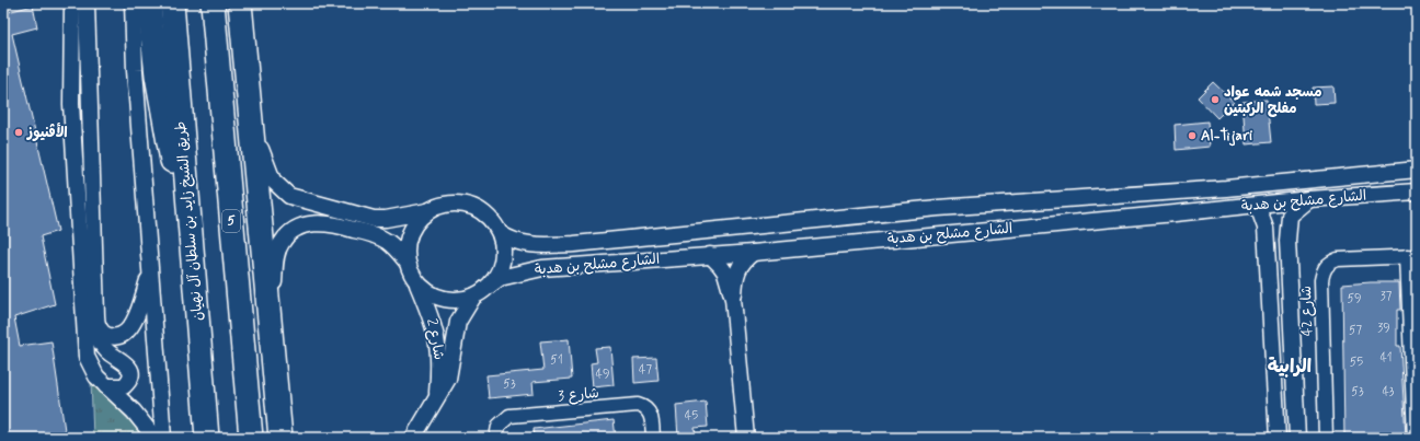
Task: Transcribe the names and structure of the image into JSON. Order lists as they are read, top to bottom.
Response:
{
  "streets": {
    "highway": ["طريق الشيخ زايد بن سلطان آل نهيان", "5"],
    "street": [
      "الشارع مشلح بن هدبة",
      "شارع 42",
      "شارع 2",
      "شارع 3"
    ]
  },
  "crossings": [
    ["الشارع مشلح بن هدبة", "شارع 2"]
  ],
  "districts": ["الرابية"],
  "places": ["مسجد شمه عواد مفلح الركبتين", "الأڤنيوز", "Al-Tijari"],
  "house_numbers": [
    "37",
    "59",
    "39",
    "57",
    "41",
    "51",
    "55",
    "47",
    "49",
    "53",
    "53",
    "43",
    "45"
  ]
}
